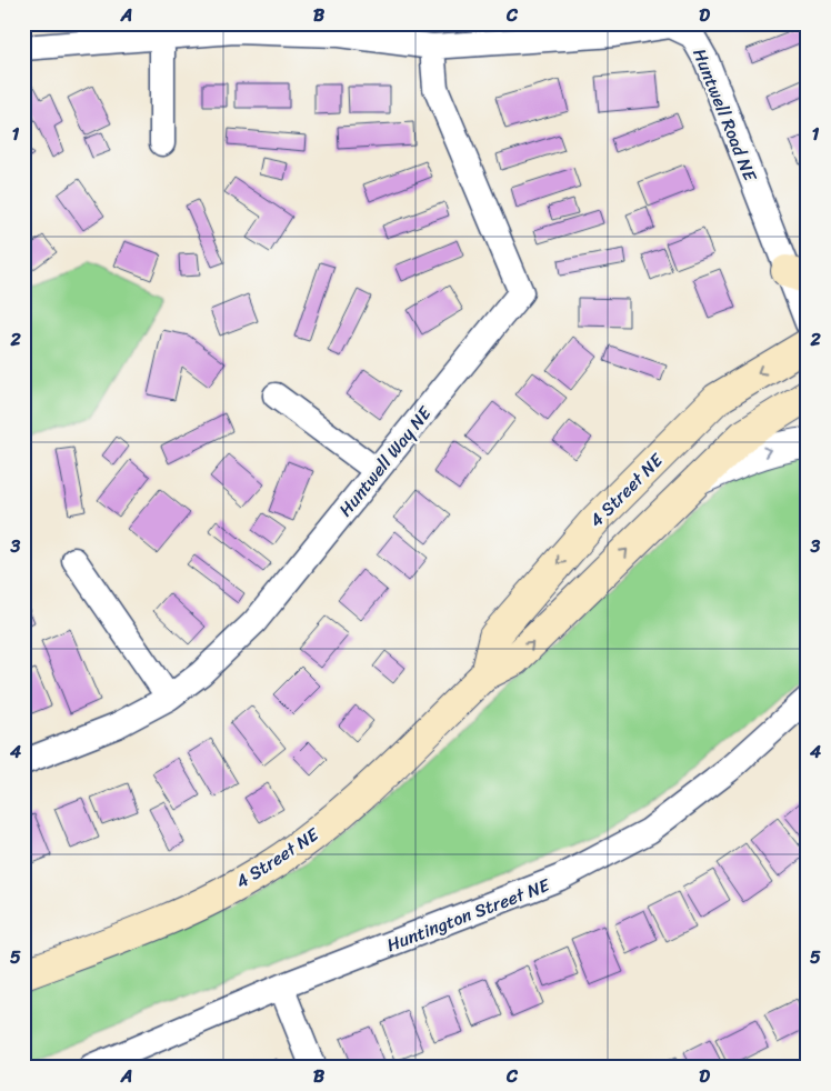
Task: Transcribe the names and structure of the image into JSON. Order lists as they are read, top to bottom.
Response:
{
  "streets": {
    "main road": ["4 Street NE"],
    "street": ["Huntwell Road NE", "Huntwell Way NE", "Huntington Street NE"]
  },
  "crossings": [
    ["Huntwell Road NE", "Huntwell Way NE"]
  ],
  "grid": {
    "columns": [
      "A",
      "B",
      "C",
      "D"
    ],
    "rows": [
      "1",
      "2",
      "3",
      "4",
      "5"
    ]
  }
}
